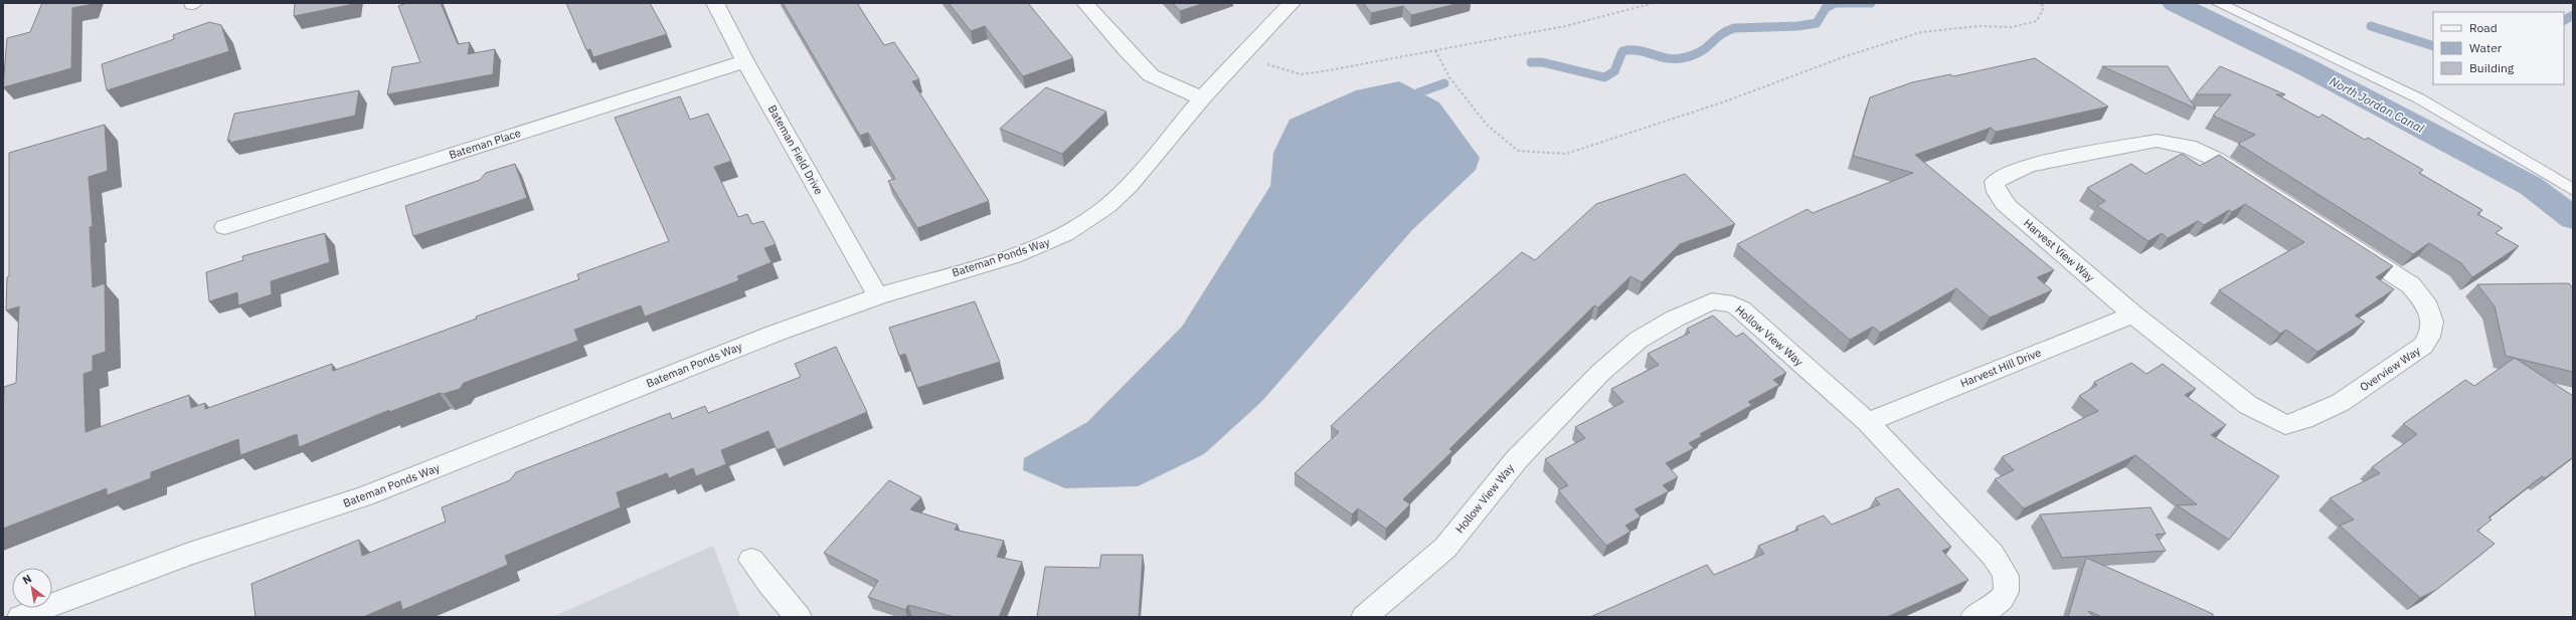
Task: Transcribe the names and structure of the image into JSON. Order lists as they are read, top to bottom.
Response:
{
  "streets": {
    "street": [
      "Bateman Place",
      "Bateman Field Drive",
      "Harvest View Way",
      "Bateman Ponds Way",
      "Hollow View Way",
      "Harvest Hill Drive",
      "Overview Way"
    ]
  },
  "crossings": [
    ["Bateman Place", "Bateman Field Drive"],
    ["Bateman Field Drive", "Bateman Ponds Way"],
    ["Harvest View Way", "Harvest Hill Drive"],
    ["Harvest View Way", "Overview Way"],
    ["Hollow View Way", "Harvest Hill Drive"]
  ],
  "water": ["North Jordan Canal"],
  "legend": ["Road", "Water", "Building"],
  "north": "top left"
}
